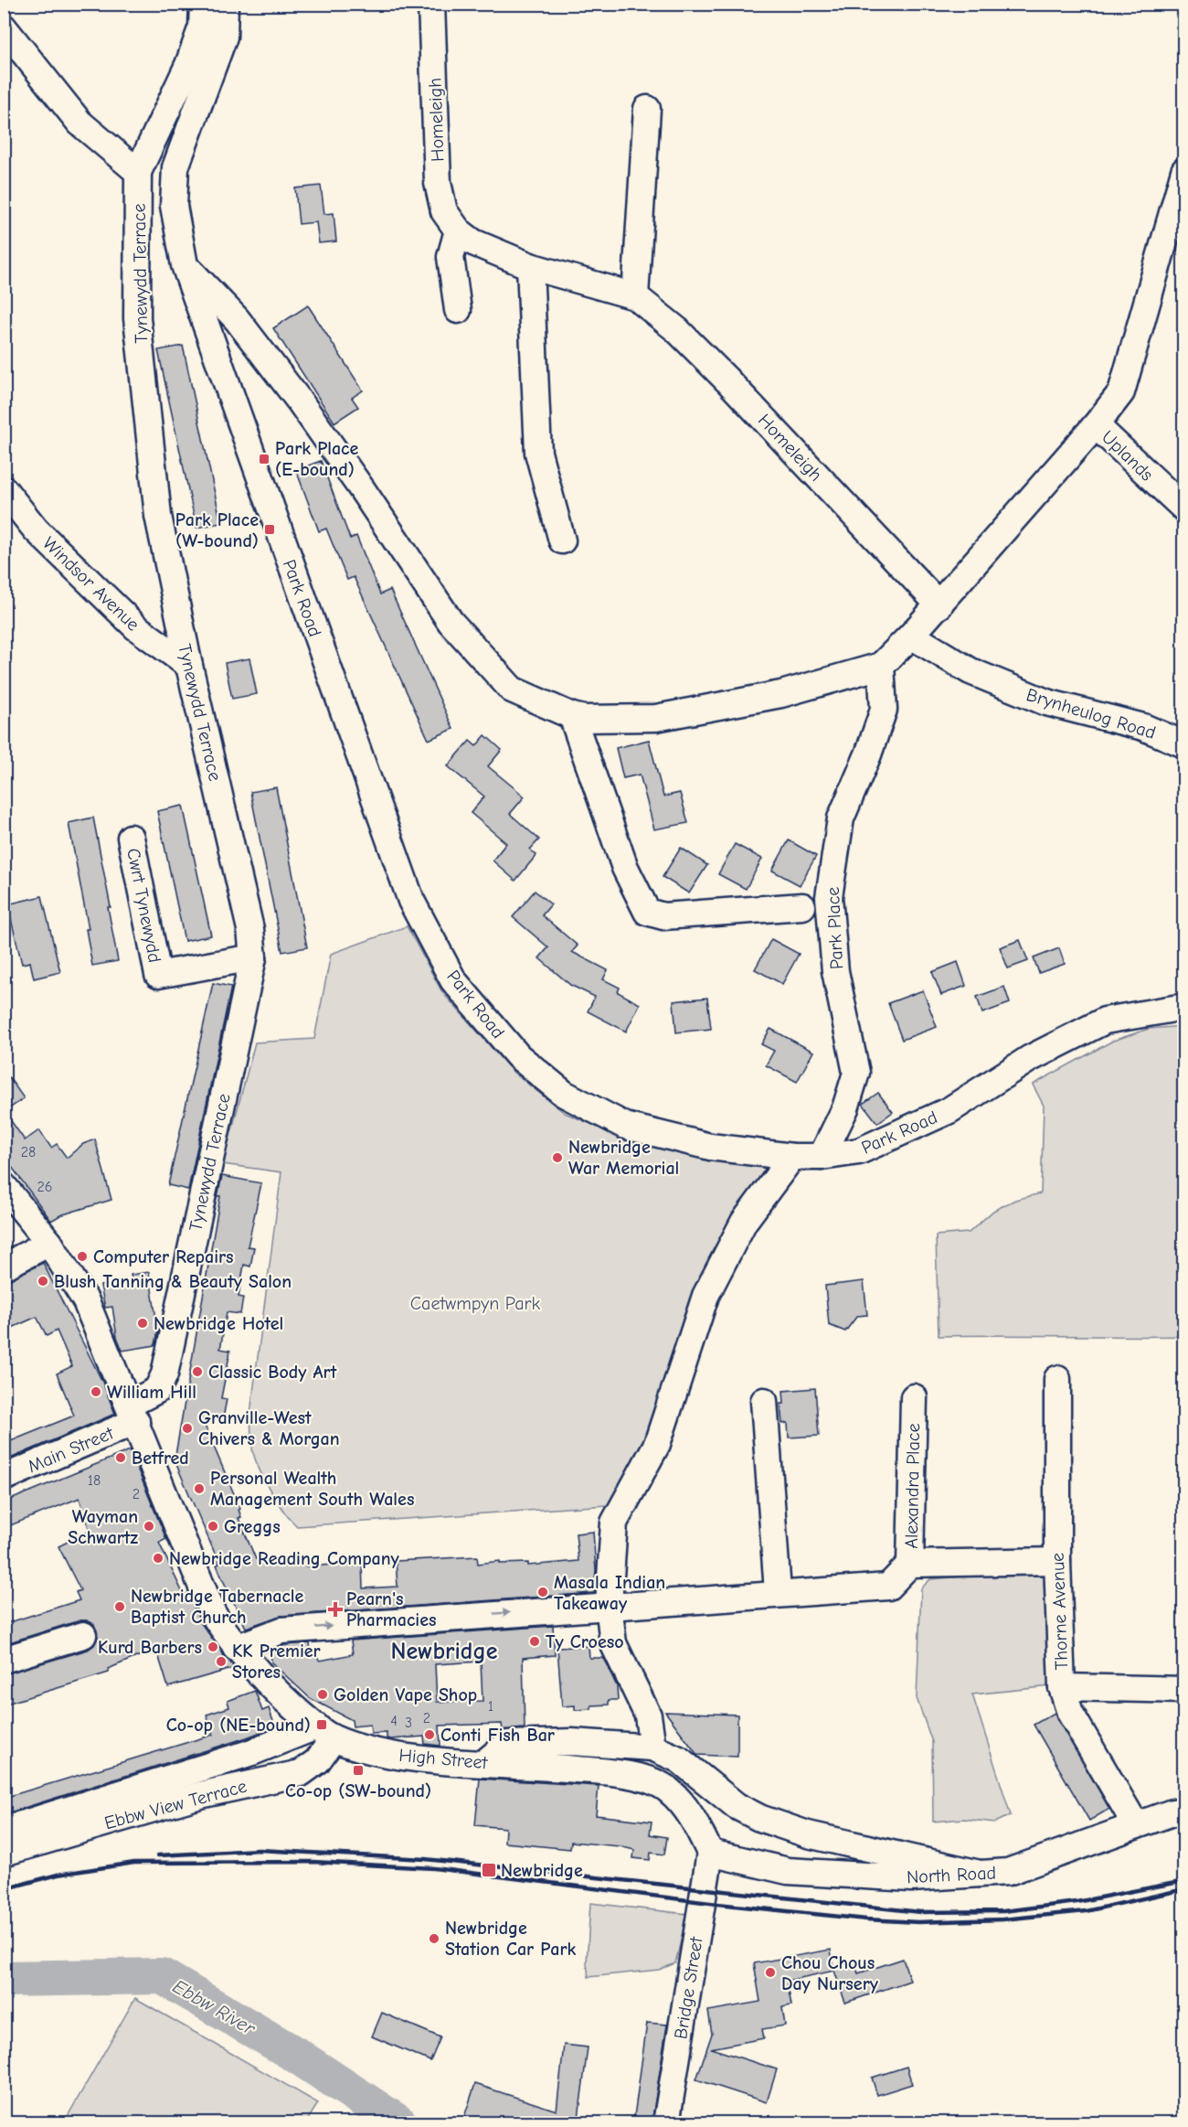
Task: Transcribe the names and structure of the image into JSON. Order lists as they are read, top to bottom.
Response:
{
  "streets": {
    "street": [
      "Homeleigh",
      "Tynewydd Terrace",
      "Uplands",
      "Windsor Avenue",
      "Park Road",
      "Brynheulog Road",
      "Cwrt Tynewydd",
      "Park Place",
      "Main Street",
      "Alexandra Place",
      "Thorne Avenue",
      "High Street",
      "Ebbw View Terrace",
      "North Road",
      "Bridge Street"
    ]
  },
  "crossings": [
    ["Tynewydd Terrace", "Windsor Avenue"],
    ["Tynewydd Terrace", "Cwrt Tynewydd"],
    ["Tynewydd Terrace", "Main Street"],
    ["Tynewydd Terrace", "High Street"],
    ["Park Road", "Park Place"],
    ["Main Street", "High Street"],
    ["Alexandra Place", "High Street"],
    ["Thorne Avenue", "North Road"],
    ["High Street", "Ebbw View Terrace"],
    ["High Street", "North Road"],
    ["High Street", "Bridge Street"],
    ["North Road", "Bridge Street"]
  ],
  "districts": ["Newbridge"],
  "water": ["Ebbw River"],
  "parks": ["Caetwmpyn Park"],
  "places": {
    "transit": [
      "Park Place (E-bound)",
      "Park Place (W-bound)",
      "Co-op (NE-bound)",
      "Co-op (SW-bound)",
      "Newbridge"
    ],
    "other": [
      "Newbridge War Memorial",
      "Computer Repairs",
      "Blush Tanning & Beauty Salon",
      "Newbridge Hotel",
      "Classic Body Art",
      "William Hill",
      "Granville-West Chivers & Morgan",
      "Betfred",
      "Personal Wealth Management South Wales",
      "Wayman Schwartz",
      "Greggs",
      "Newbridge Reading Company",
      "Masala Indian Takeaway",
      "Newbridge Tabernacle Baptist Church",
      "Ty Croeso",
      "Kurd Barbers",
      "KK Premier Stores",
      "Golden Vape Shop",
      "Conti Fish Bar",
      "Newbridge Station Car Park",
      "Chou Chous Day Nursery"
    ],
    "health": ["Pearn's Pharmacies"]
  },
  "house_numbers": [
    "28",
    "26",
    "18",
    "2",
    "1",
    "2",
    "4",
    "3"
  ]
}
